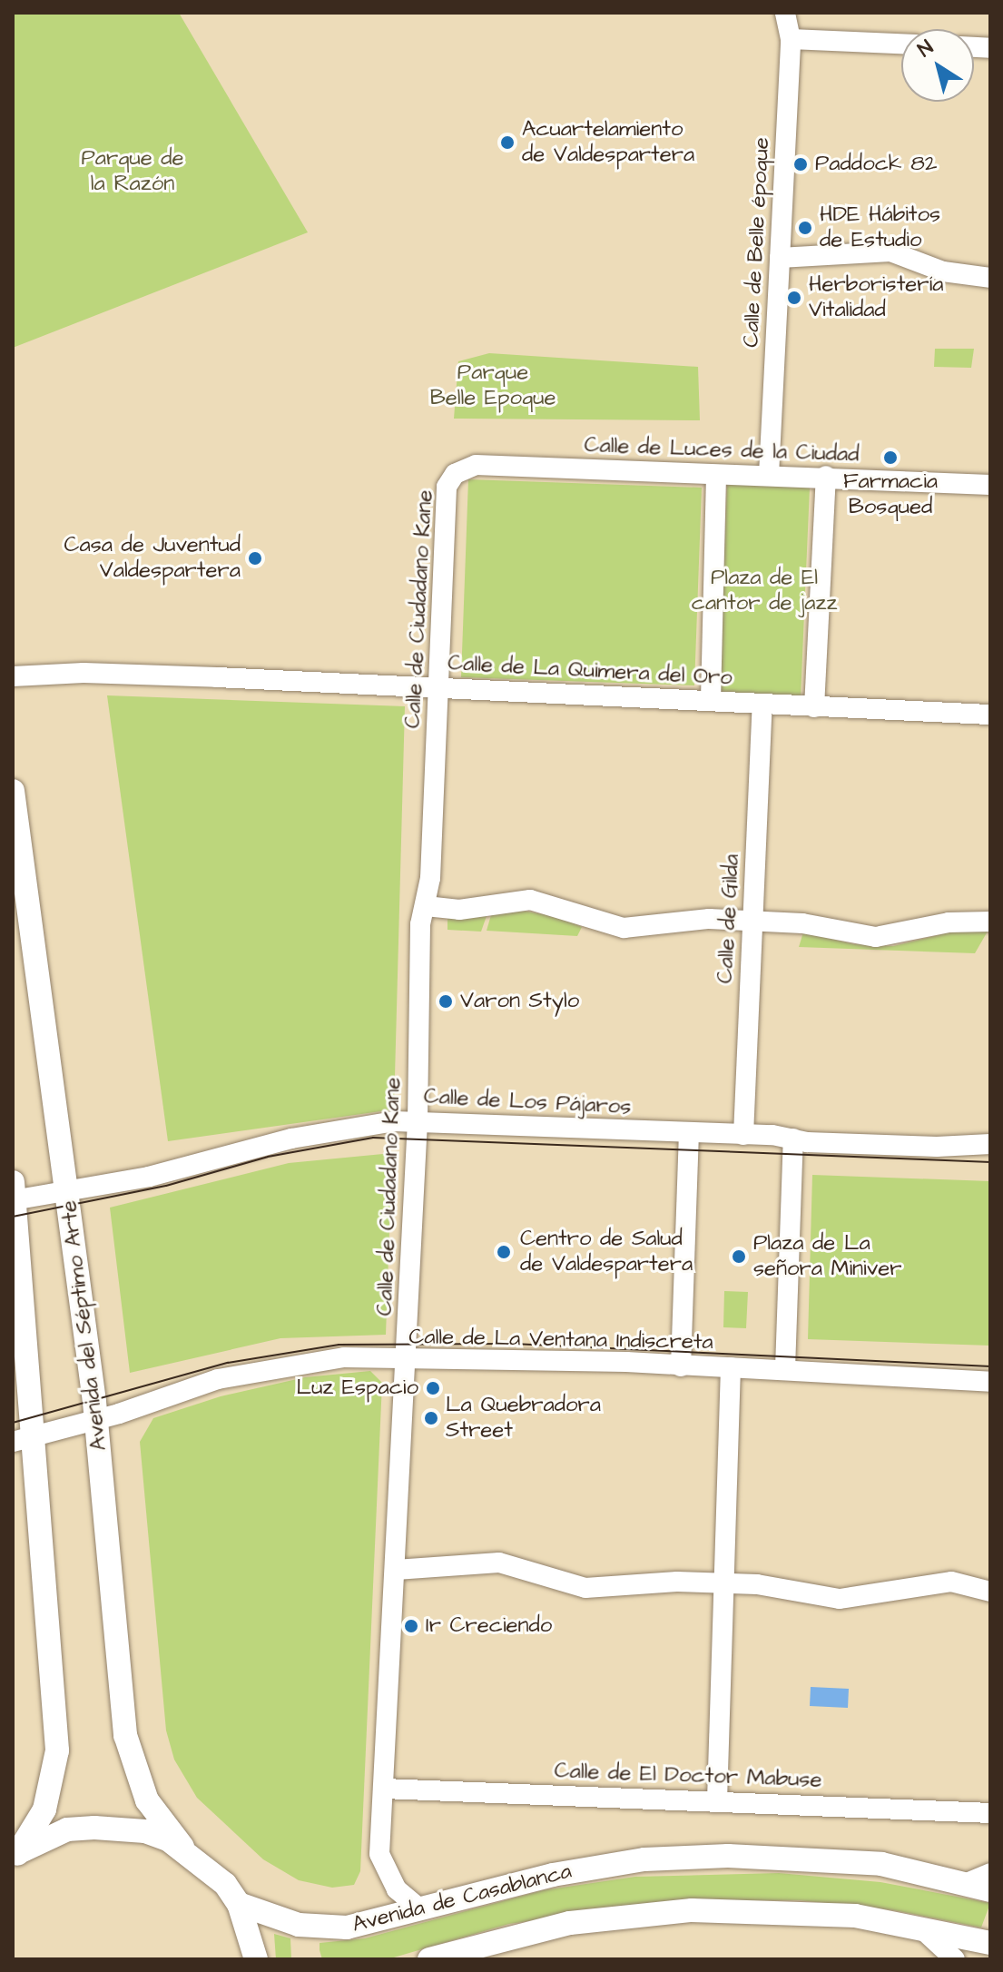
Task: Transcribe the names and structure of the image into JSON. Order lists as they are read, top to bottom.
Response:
{
  "streets": {
    "main road": ["Avenida del Séptimo Arte", "Avenida de Casablanca"],
    "street": [
      "Calle de Belle époque",
      "Calle de Luces de la Ciudad",
      "Calle de Ciudadano Kane",
      "Calle de La Quimera del Oro",
      "Calle de Gilda",
      "Calle de Los Pájaros",
      "Calle de La Ventana Indiscreta",
      "Calle de El Doctor Mabuse"
    ]
  },
  "crossings": [
    ["Calle de Belle époque", "Calle de Luces de la Ciudad"],
    ["Calle de Luces de la Ciudad", "Calle de Ciudadano Kane"],
    ["Calle de Ciudadano Kane", "Calle de La Quimera del Oro"],
    ["Calle de Ciudadano Kane", "Calle de Los Pájaros"],
    ["Calle de Ciudadano Kane", "Calle de La Ventana Indiscreta"],
    ["Calle de Ciudadano Kane", "Calle de El Doctor Mabuse"],
    ["Calle de Ciudadano Kane", "Avenida de Casablanca"],
    ["Calle de La Quimera del Oro", "Calle de Gilda"],
    ["Calle de Gilda", "Calle de Los Pájaros"],
    ["Calle de Los Pájaros", "Avenida del Séptimo Arte"],
    ["Avenida del Séptimo Arte", "Calle de La Ventana Indiscreta"]
  ],
  "parks": ["Parque de la Razón", "Parque Belle Epoque", "Plaza de El cantor de jazz"],
  "places": [
    "Acuartelamiento de Valdespartera",
    "Paddock 82",
    "HDE Hábitos de Estudio",
    "Herboristería Vitalidad",
    "Farmacia Bosqued",
    "Casa de Juventud Valdespartera",
    "Varon Stylo",
    "Centro de Salud de Valdespartera",
    "Plaza de La señora Miniver",
    "Luz Espacio",
    "La Quebradora Street",
    "Ir Creciendo"
  ],
  "north": "top left"
}
